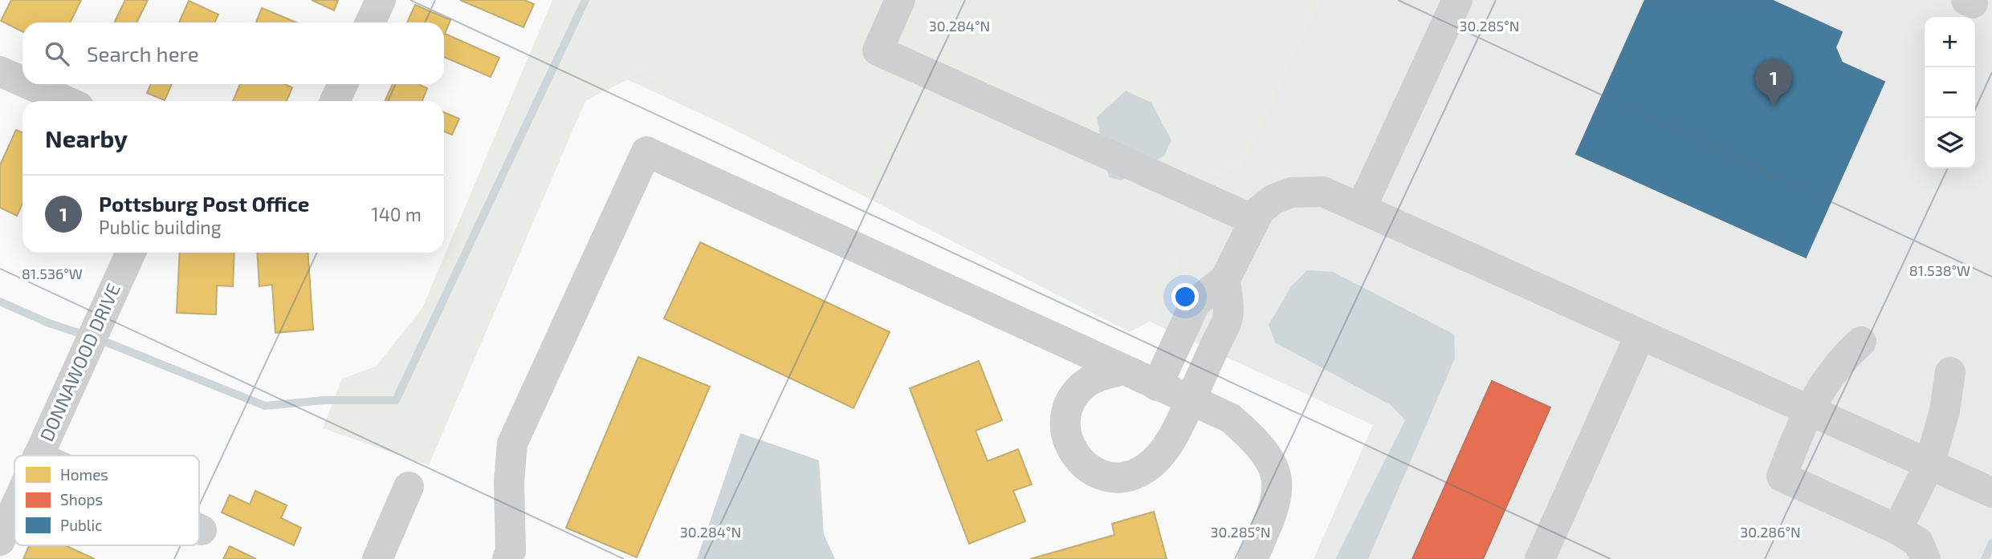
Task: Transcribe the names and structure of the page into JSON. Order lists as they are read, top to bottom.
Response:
{
  "streets": {
    "street": ["DONNAWOOD DRIVE"]
  },
  "legend": ["Homes", "Shops", "Public"],
  "page": {
    "map_buttons": ["+", "−"],
    "search": "Search here",
    "pins": "1",
    "heading": "Nearby",
    "list": [
      {
        "mark": "1",
        "name": "Pottsburg Post Office",
        "note": "Public building",
        "value": "140 m"
      }
    ]
  },
  "coordinates": [
    "30.284°N",
    "30.285°N",
    "81.538°W",
    "81.536°W",
    "30.286°N"
  ]
}
